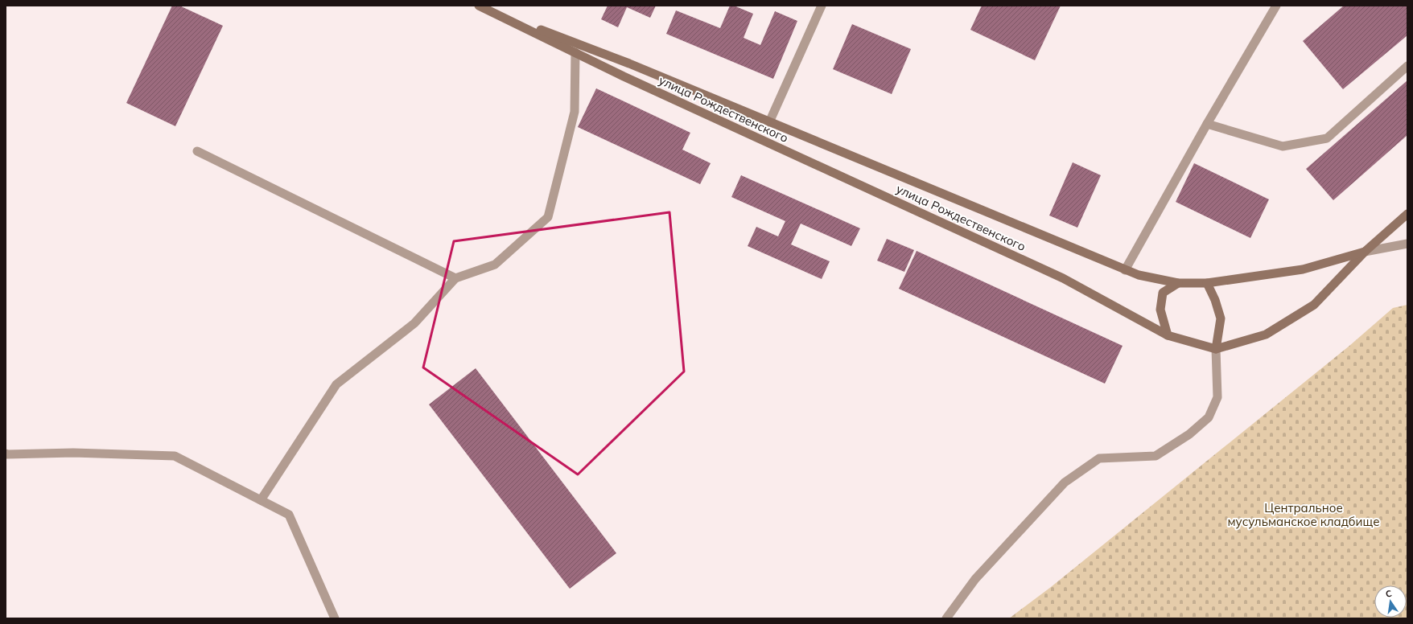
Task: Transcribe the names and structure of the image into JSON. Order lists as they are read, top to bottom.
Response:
{
  "streets": {
    "main road": ["улица Рождественского"]
  },
  "parks": ["Центральное мусульманское кладбище"],
  "north": "top"
}
